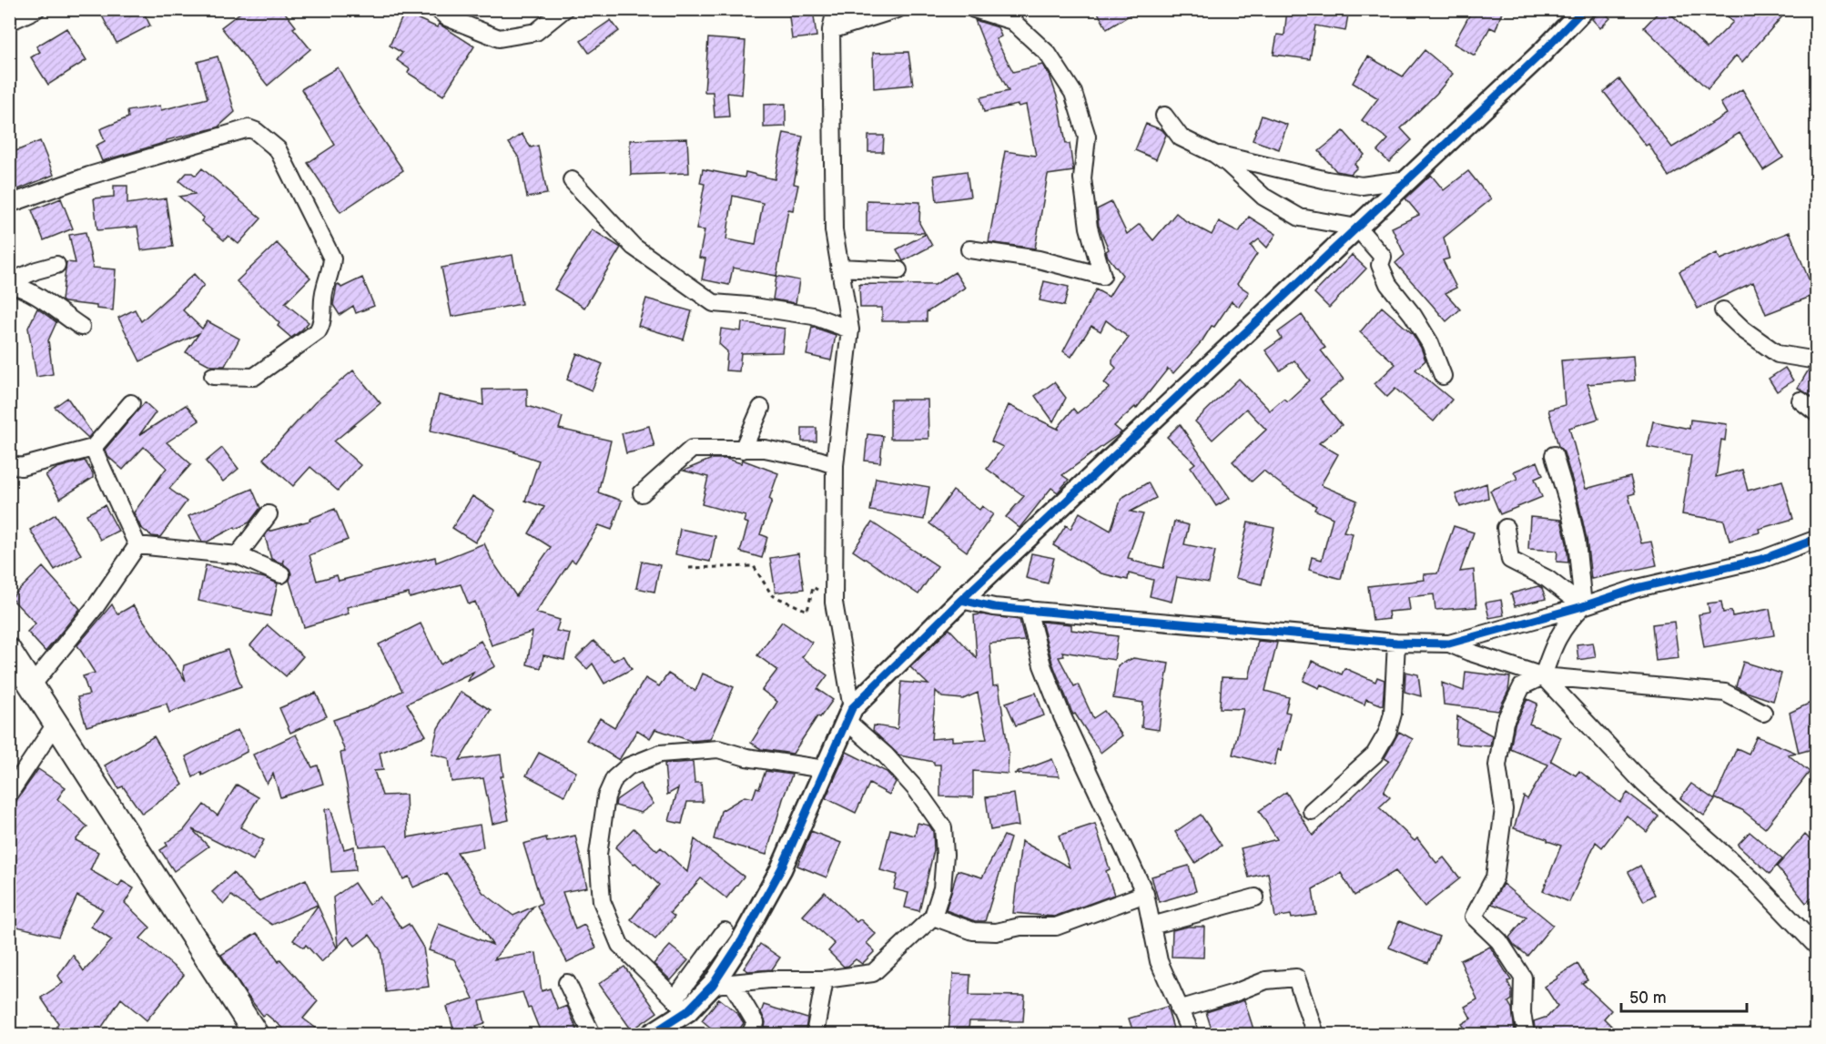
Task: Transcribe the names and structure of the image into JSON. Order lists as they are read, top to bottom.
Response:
{
  "scale_bar": "50 m"
}
